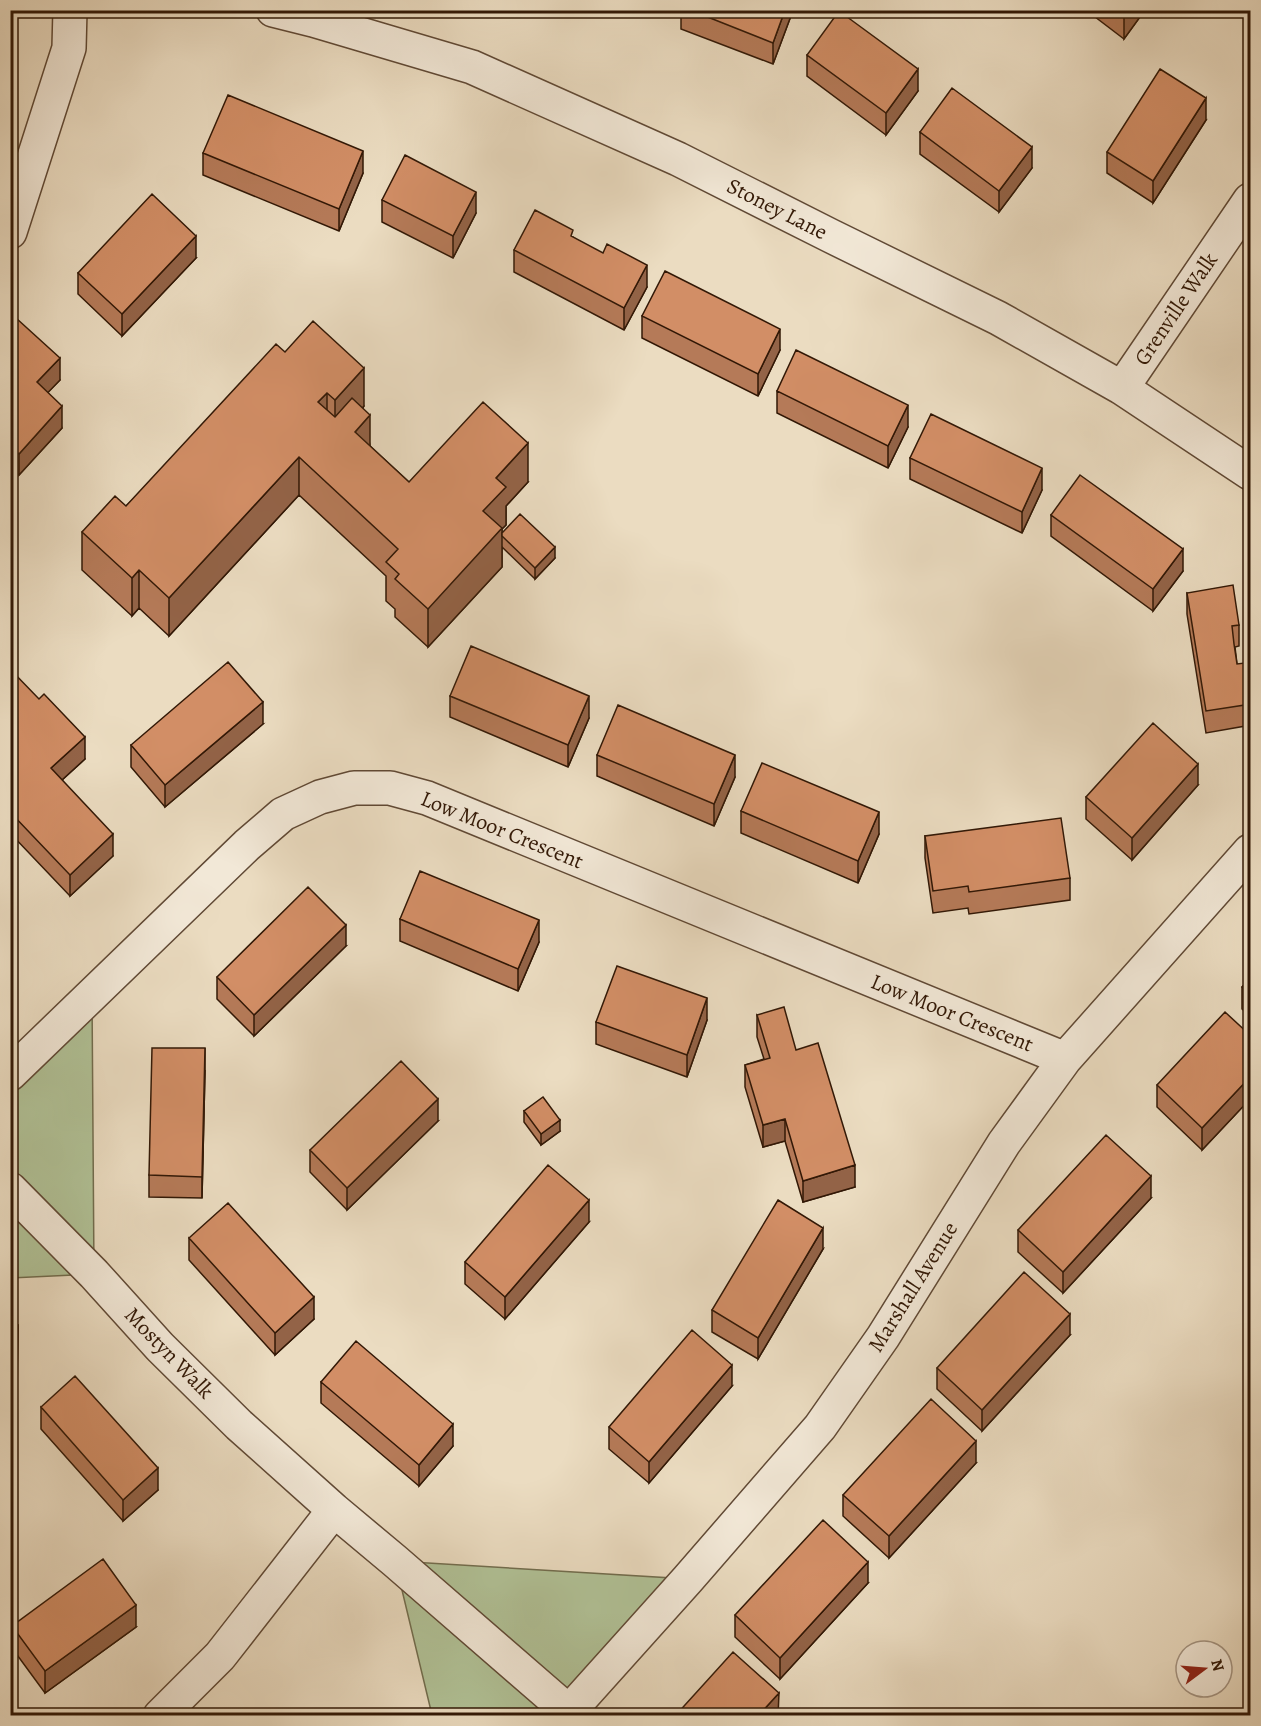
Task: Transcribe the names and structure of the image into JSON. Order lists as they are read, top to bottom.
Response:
{
  "streets": {
    "street": [
      "Stoney Lane",
      "Grenville Walk",
      "Low Moor Crescent",
      "Marshall Avenue",
      "Mostyn Walk"
    ]
  },
  "crossings": [
    ["Stoney Lane", "Grenville Walk"],
    ["Low Moor Crescent", "Marshall Avenue"],
    ["Marshall Avenue", "Mostyn Walk"]
  ],
  "north": "right"
}
